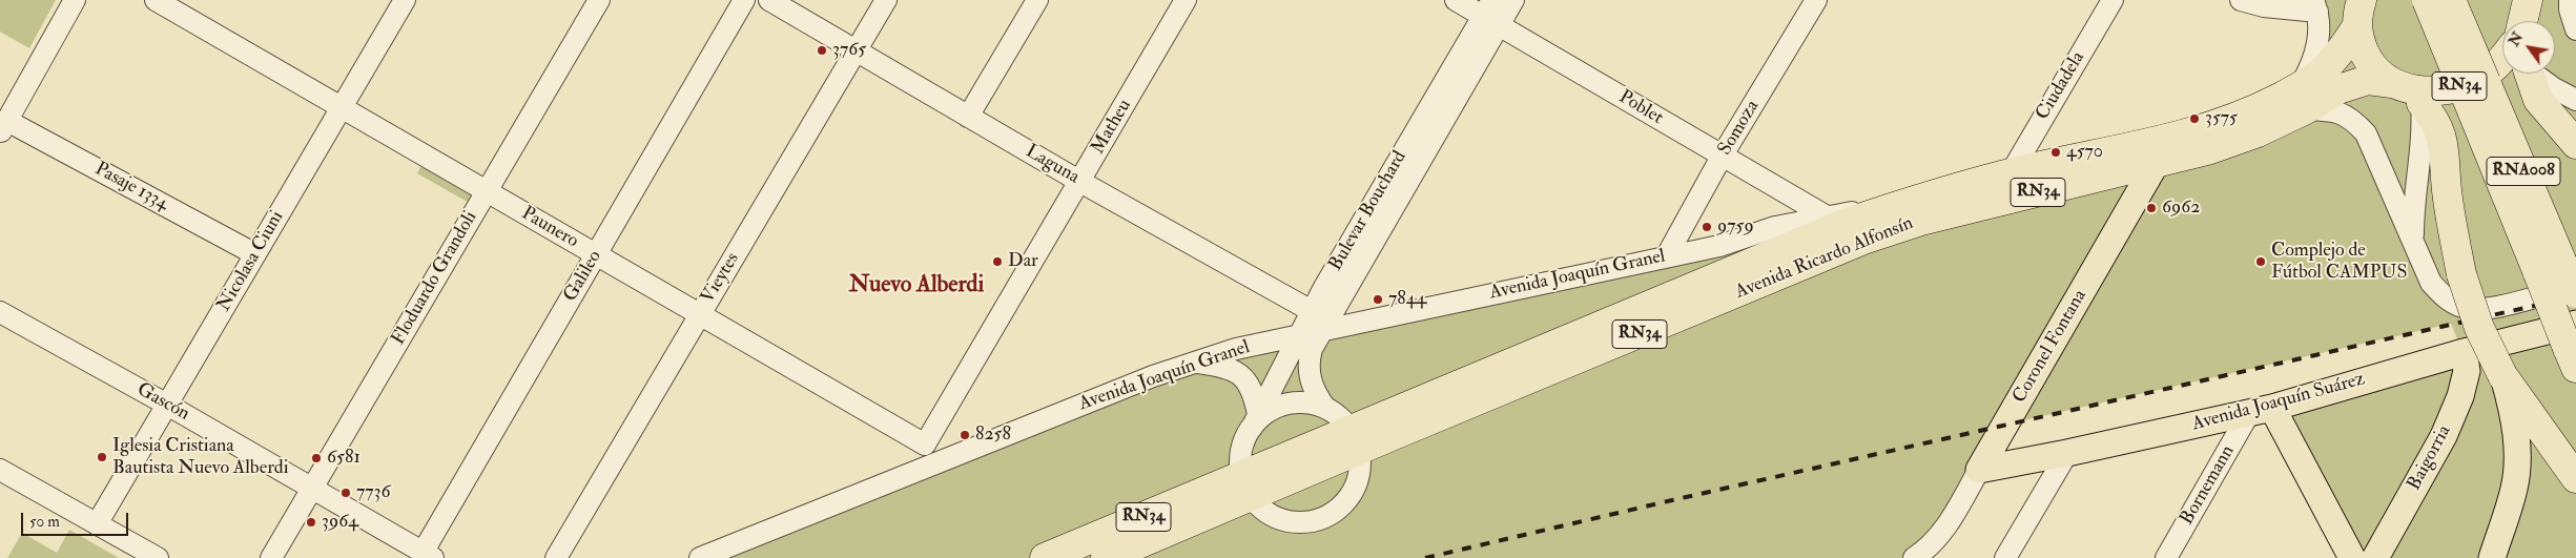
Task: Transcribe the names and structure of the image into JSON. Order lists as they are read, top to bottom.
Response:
{
  "streets": {
    "highway": ["RN34", "RNA008", "Avenida Ricardo Alfonsín"],
    "main road": ["Coronel Fontana", "Avenida Joaquín Suárez", "Baigorria"],
    "street": [
      "Ciudadela",
      "Poblet",
      "Matheu",
      "Somoza",
      "Laguna",
      "Pasaje 1334",
      "Bulevar Bouchard",
      "Paunero",
      "Nicolasa Ciuni",
      "Avenida Joaquín Granel",
      "Galileo",
      "Floduardo Grandoli",
      "Vieytes",
      "Gascón",
      "Bornemann"
    ]
  },
  "crossings": [
    ["Ciudadela", "Avenida Ricardo Alfonsín"],
    ["RN34", "Avenida Ricardo Alfonsín"],
    ["Poblet", "Somoza"],
    ["Poblet", "Bulevar Bouchard"],
    ["Poblet", "Avenida Joaquín Granel"],
    ["Matheu", "Laguna"],
    ["Matheu", "Paunero"],
    ["Somoza", "Avenida Joaquín Granel"],
    ["Laguna", "Bulevar Bouchard"],
    ["Laguna", "Avenida Joaquín Granel"],
    ["Laguna", "Vieytes"],
    ["RNA008", "Avenida Joaquín Suárez"],
    ["Pasaje 1334", "Nicolasa Ciuni"],
    ["Bulevar Bouchard", "Avenida Joaquín Granel"],
    ["Paunero", "Nicolasa Ciuni"],
    ["Paunero", "Galileo"],
    ["Paunero", "Floduardo Grandoli"],
    ["Paunero", "Vieytes"],
    ["Avenida Ricardo Alfonsín", "Avenida Joaquín Granel"],
    ["Avenida Ricardo Alfonsín", "Coronel Fontana"],
    ["Nicolasa Ciuni", "Gascón"],
    ["Galileo", "Gascón"],
    ["Floduardo Grandoli", "Gascón"],
    ["Coronel Fontana", "Avenida Joaquín Suárez"],
    ["Avenida Joaquín Suárez", "Baigorria"],
    ["Avenida Joaquín Suárez", "Bornemann"]
  ],
  "districts": ["Nuevo Alberdi"],
  "places": [
    "3765",
    "3575",
    "4570",
    "6962",
    "9759",
    "Dar",
    "Complejo de Fútbol CAMPUS",
    "7844",
    "8258",
    "Iglesia Cristiana Bautista Nuevo Alberdi",
    "6581",
    "7736",
    "3964"
  ],
  "scale_bar": "50 m",
  "north": "top left"
}
